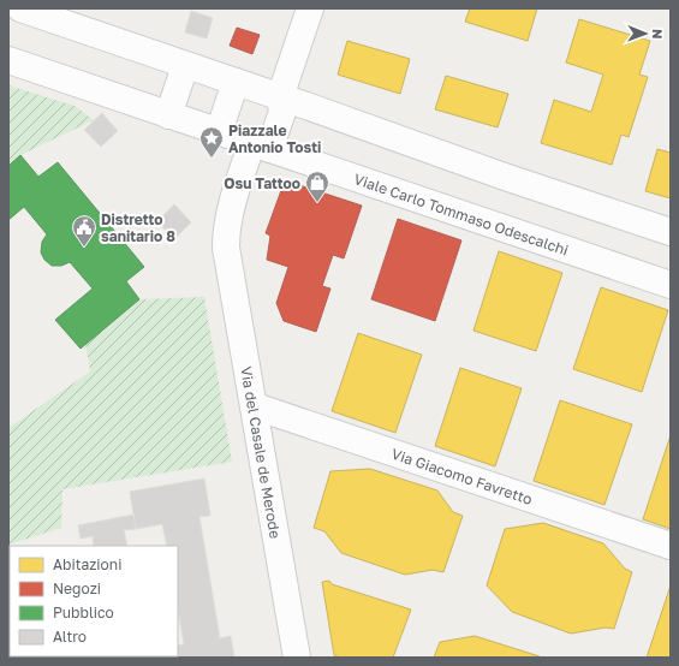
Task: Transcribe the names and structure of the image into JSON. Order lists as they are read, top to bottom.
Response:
{
  "streets": {
    "street": ["Viale Carlo Tommaso Odescalchi", "Via del Casale de Merode", "Via Giacomo Favretto"]
  },
  "crossings": [
    ["Viale Carlo Tommaso Odescalchi", "Via del Casale de Merode"],
    ["Via del Casale de Merode", "Via Giacomo Favretto"]
  ],
  "places": {
    "place": ["Piazzale Antonio Tosti"],
    "shop": ["Osu Tattoo"],
    "public building": ["Distretto sanitario 8"]
  },
  "legend": [
    "Abitazioni",
    "Negozi",
    "Pubblico",
    "Altro"
  ],
  "north": "right"
}
